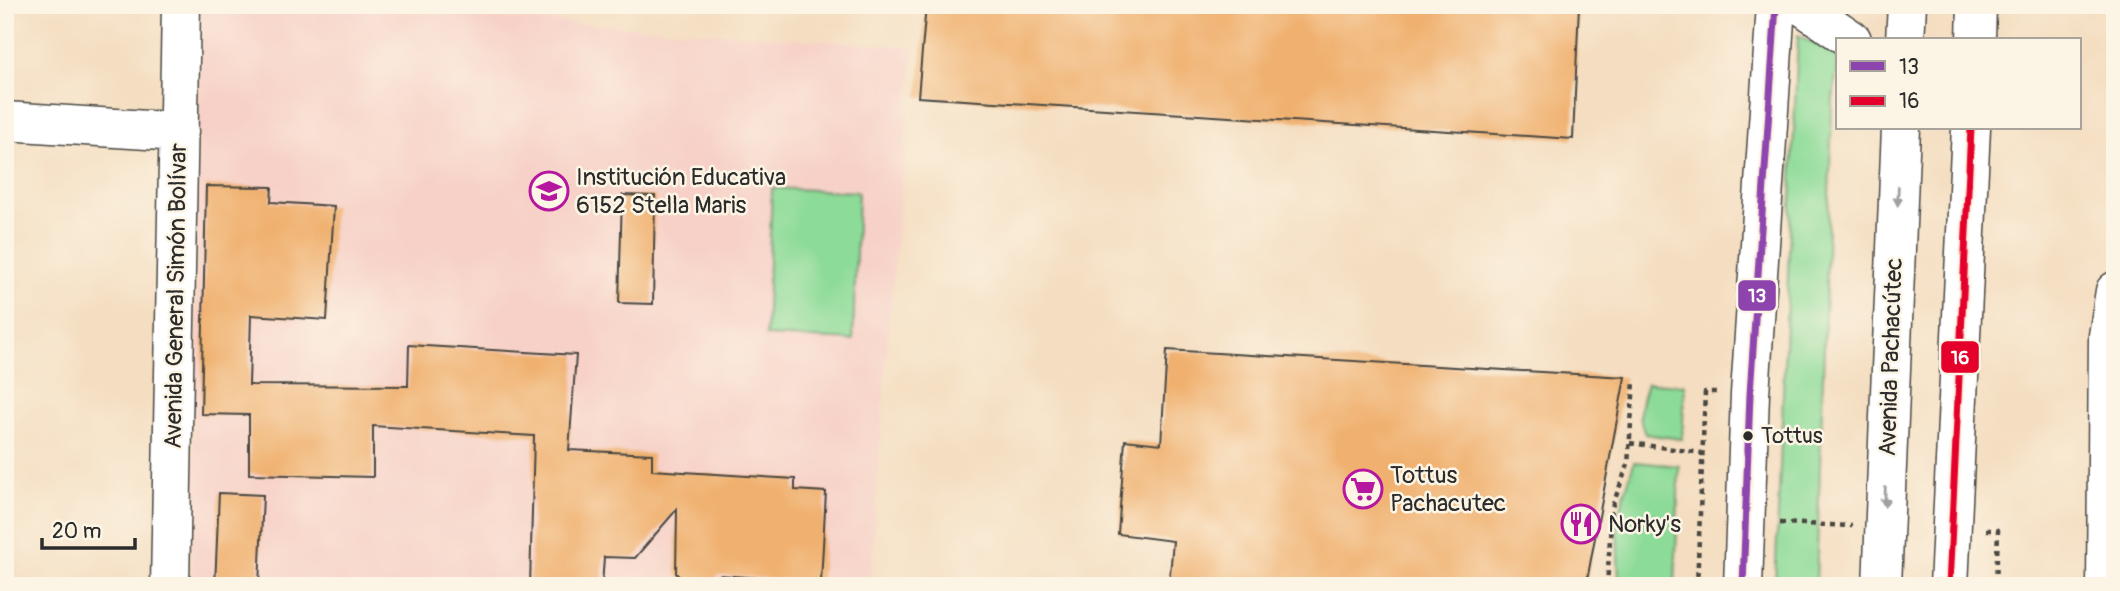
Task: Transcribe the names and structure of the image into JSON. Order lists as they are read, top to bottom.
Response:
{
  "streets": {
    "street": ["Avenida General Simón Bolívar", "Avenida Pachacútec"]
  },
  "places": {
    "school or university": ["Institución Educativa 6152 Stella Maris"],
    "other": ["Tottus"],
    "supermarket": ["Tottus Pachacutec"],
    "restaurant": ["Norky's"]
  },
  "lines": ["transit line 13", "transit line 16"],
  "legend": ["13", "16"],
  "scale_bar": "20 m"
}
